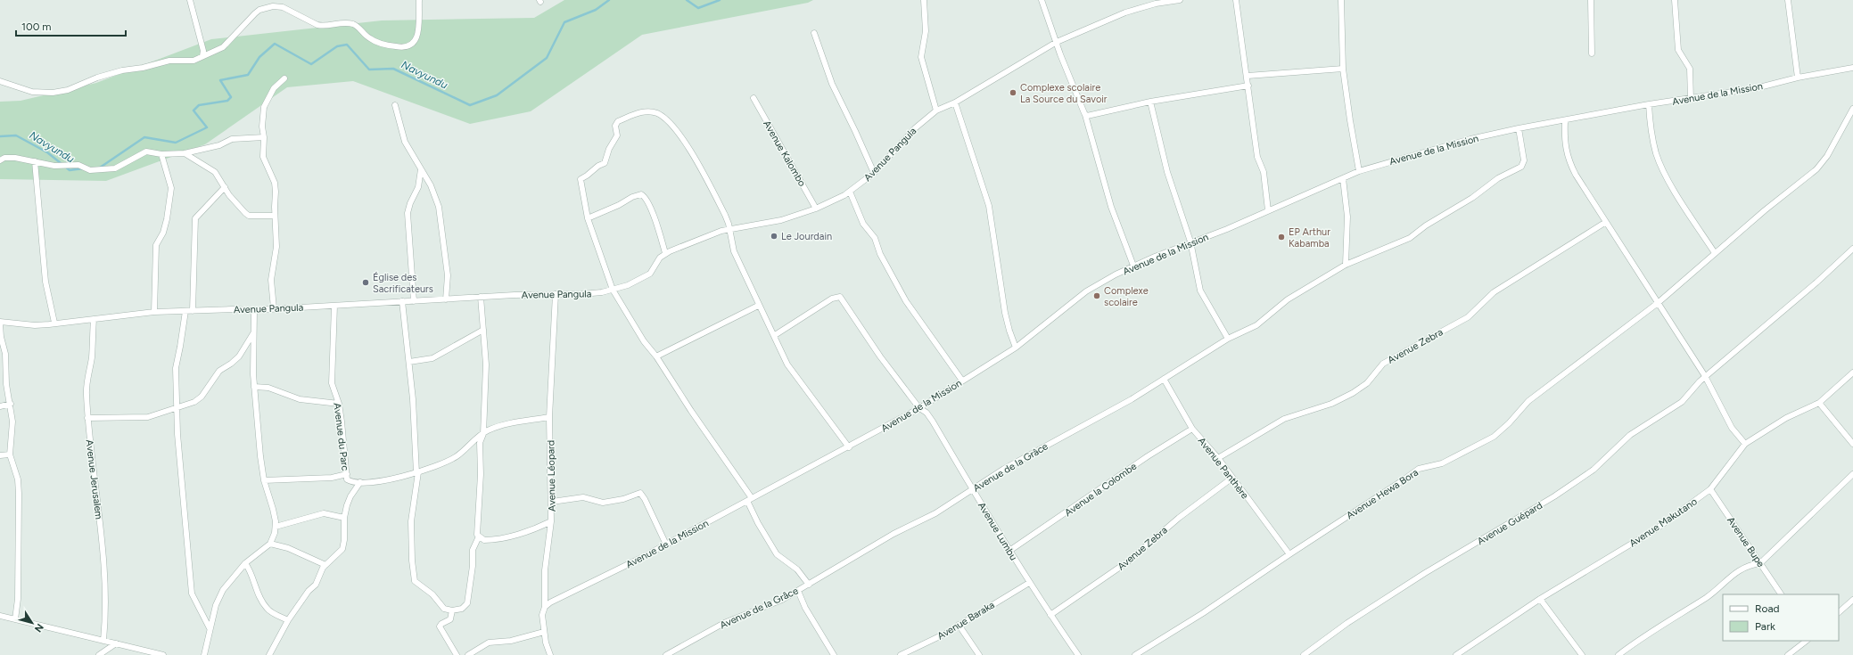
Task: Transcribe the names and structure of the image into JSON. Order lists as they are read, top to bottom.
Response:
{
  "streets": {
    "street": [
      "Avenue de la Mission",
      "Avenue Kalombo",
      "Avenue Pangula",
      "Avenue Zebra",
      "Avenue du Parc",
      "Avenue de la Grâce",
      "Avenue Panthère",
      "Avenue Léopard",
      "Avenue Jerusalem",
      "Avenue la Colombe",
      "Avenue Hewa Bora",
      "Avenue Makutano",
      "Avenue Guépard",
      "Avenue Lumbu",
      "Avenue Bupe",
      "Avenue Baraka"
    ]
  },
  "crossings": [
    ["Avenue de la Mission", "Avenue de la Grâce"],
    ["Avenue de la Mission", "Avenue Léopard"],
    ["Avenue de la Mission", "Avenue Lumbu"],
    ["Avenue Kalombo", "Avenue Pangula"],
    ["Avenue Pangula", "Avenue du Parc"],
    ["Avenue Pangula", "Avenue Léopard"],
    ["Avenue Pangula", "Avenue Jerusalem"],
    ["Avenue Zebra", "Avenue Panthère"],
    ["Avenue Zebra", "Avenue Lumbu"],
    ["Avenue de la Grâce", "Avenue Panthère"],
    ["Avenue de la Grâce", "Avenue Lumbu"],
    ["Avenue Panthère", "Avenue la Colombe"],
    ["Avenue Panthère", "Avenue Hewa Bora"],
    ["Avenue la Colombe", "Avenue Lumbu"],
    ["Avenue Makutano", "Avenue Bupe"],
    ["Avenue Lumbu", "Avenue Baraka"]
  ],
  "water": ["Navyundu"],
  "places": [
    "Complexe scolaire La Source du Savoir",
    "Le Jourdain",
    "EP Arthur Kabamba",
    "Église des Sacrificateurs",
    "Complexe scolaire"
  ],
  "legend": ["Road", "Park"],
  "scale_bar": "100 m",
  "north": "bottom right"
}
